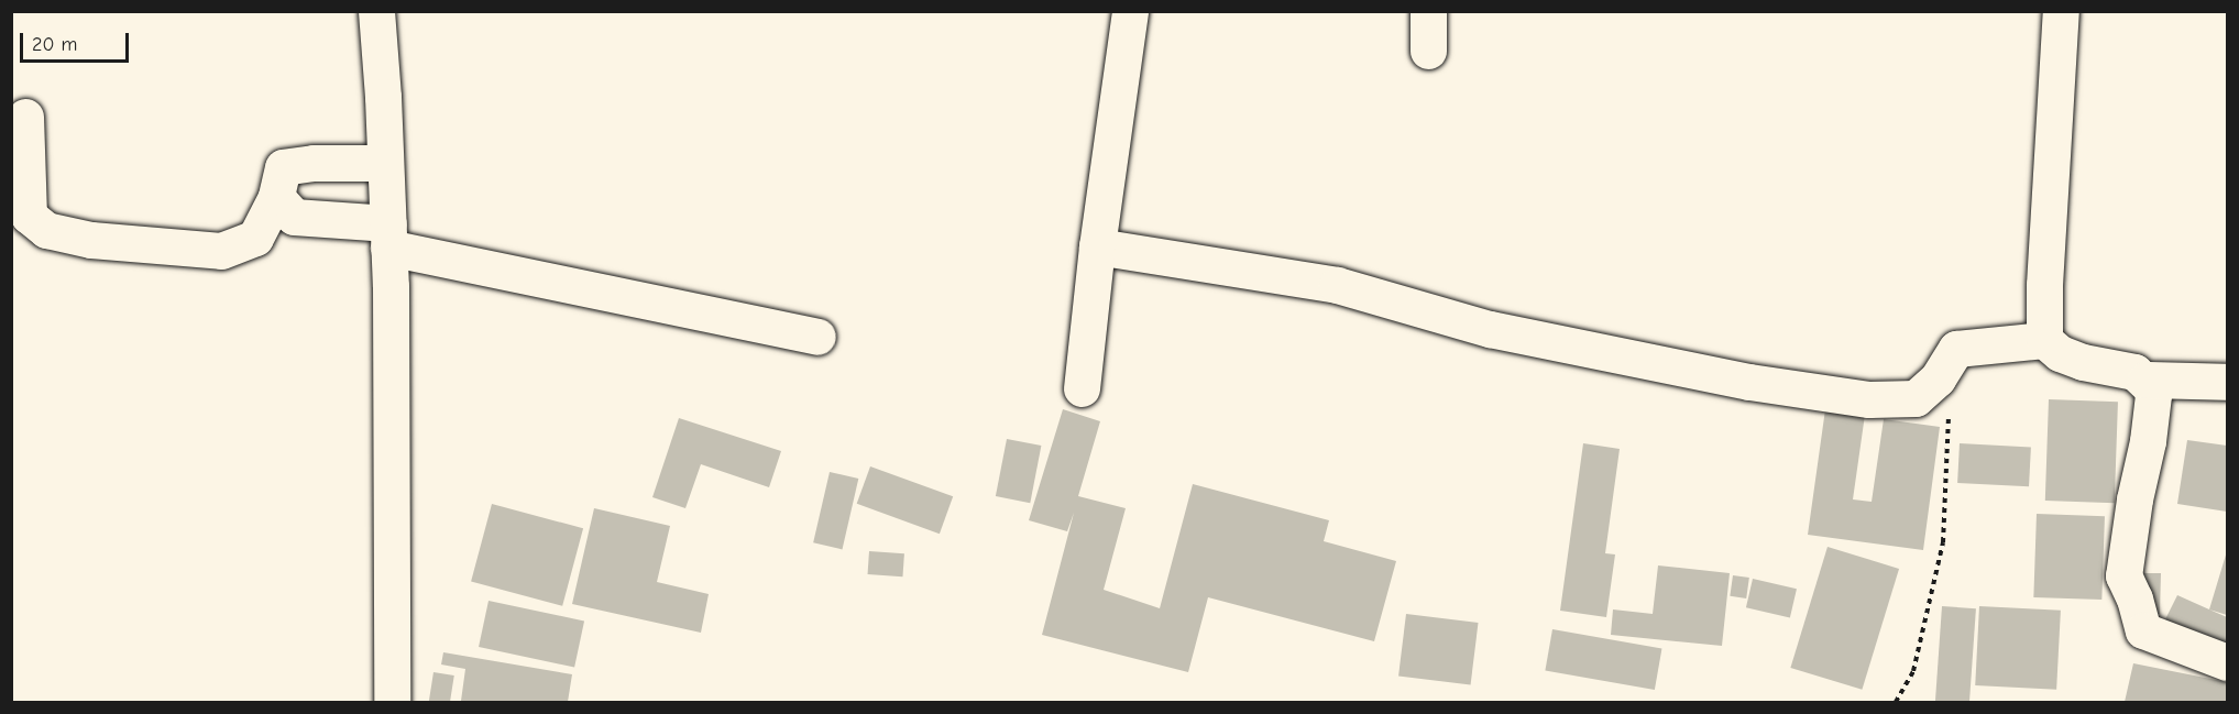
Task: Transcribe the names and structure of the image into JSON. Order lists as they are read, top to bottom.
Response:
{
  "scale_bar": "20 m"
}
